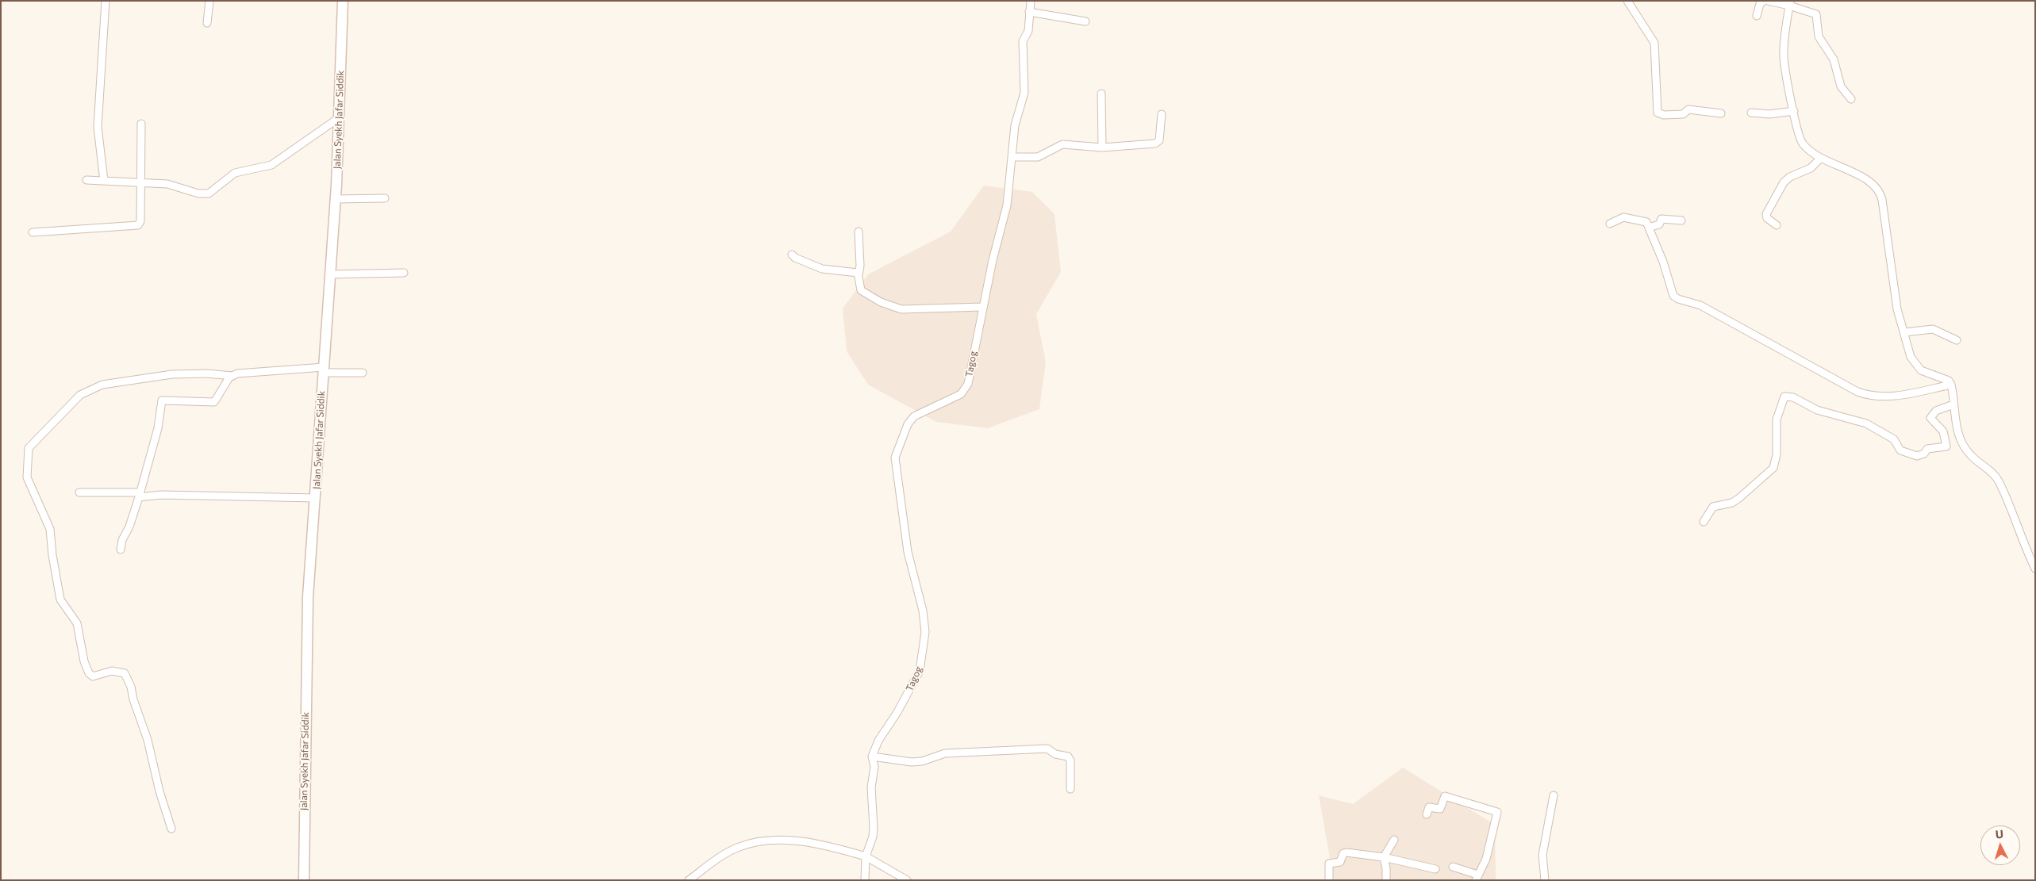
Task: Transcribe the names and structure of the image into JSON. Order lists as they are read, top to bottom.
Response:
{
  "streets": {
    "main road": ["Jalan Syekh Jafar Siddik"],
    "street": ["Tagog"]
  },
  "north": "top"
}
